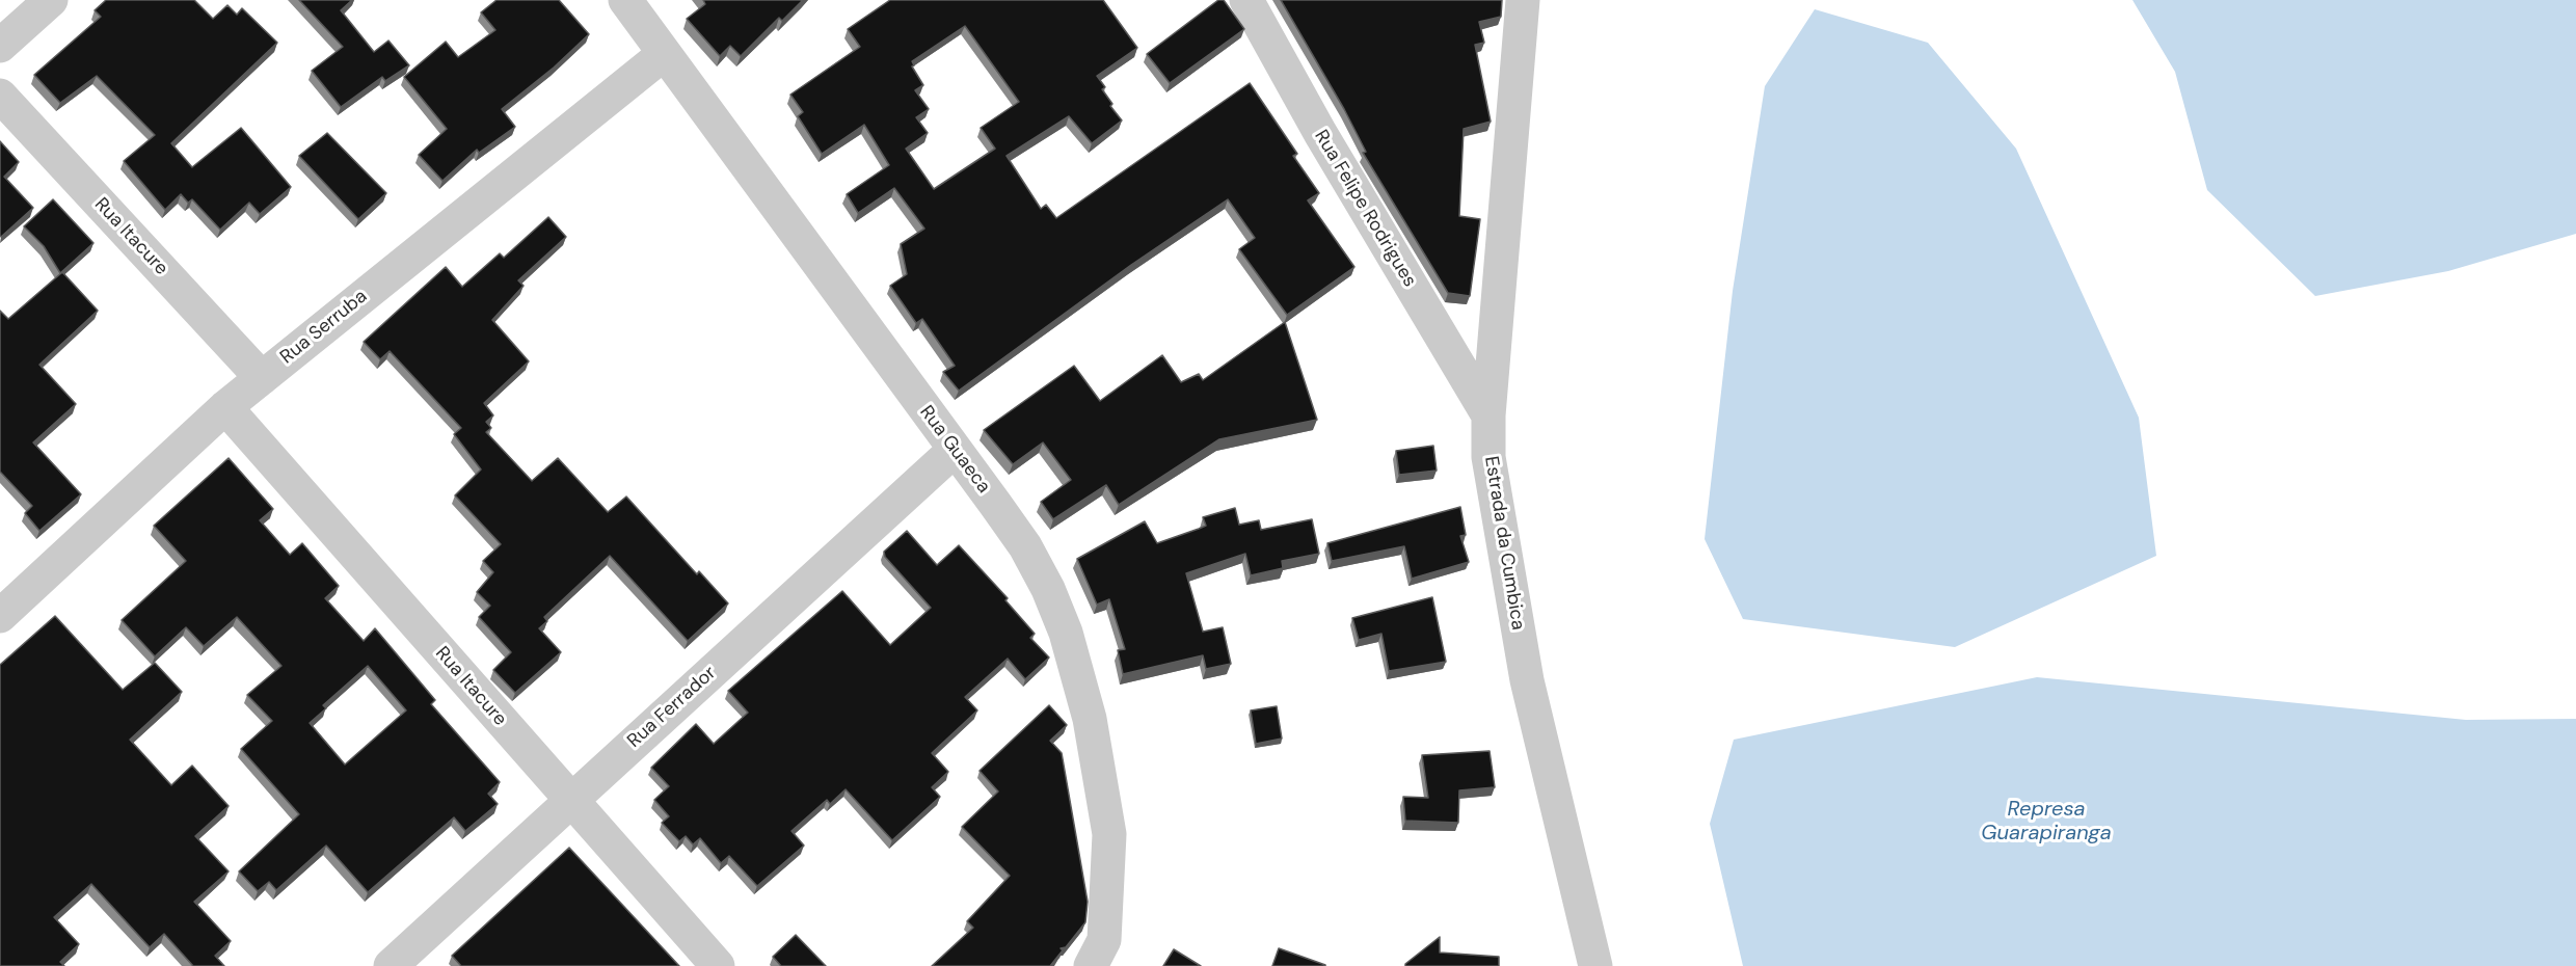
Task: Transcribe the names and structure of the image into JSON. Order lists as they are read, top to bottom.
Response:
{
  "streets": {
    "street": [
      "Rua Felipe Rodrigues",
      "Rua Itacure",
      "Rua Serruba",
      "Rua Guaeca",
      "Estrada da Cumbica",
      "Rua Ferrador"
    ]
  },
  "crossings": [
    ["Rua Felipe Rodrigues", "Estrada da Cumbica"],
    ["Rua Itacure", "Rua Serruba"],
    ["Rua Itacure", "Rua Ferrador"],
    ["Rua Serruba", "Rua Guaeca"],
    ["Rua Guaeca", "Rua Ferrador"]
  ],
  "water": ["Represa Guarapiranga"]
}
